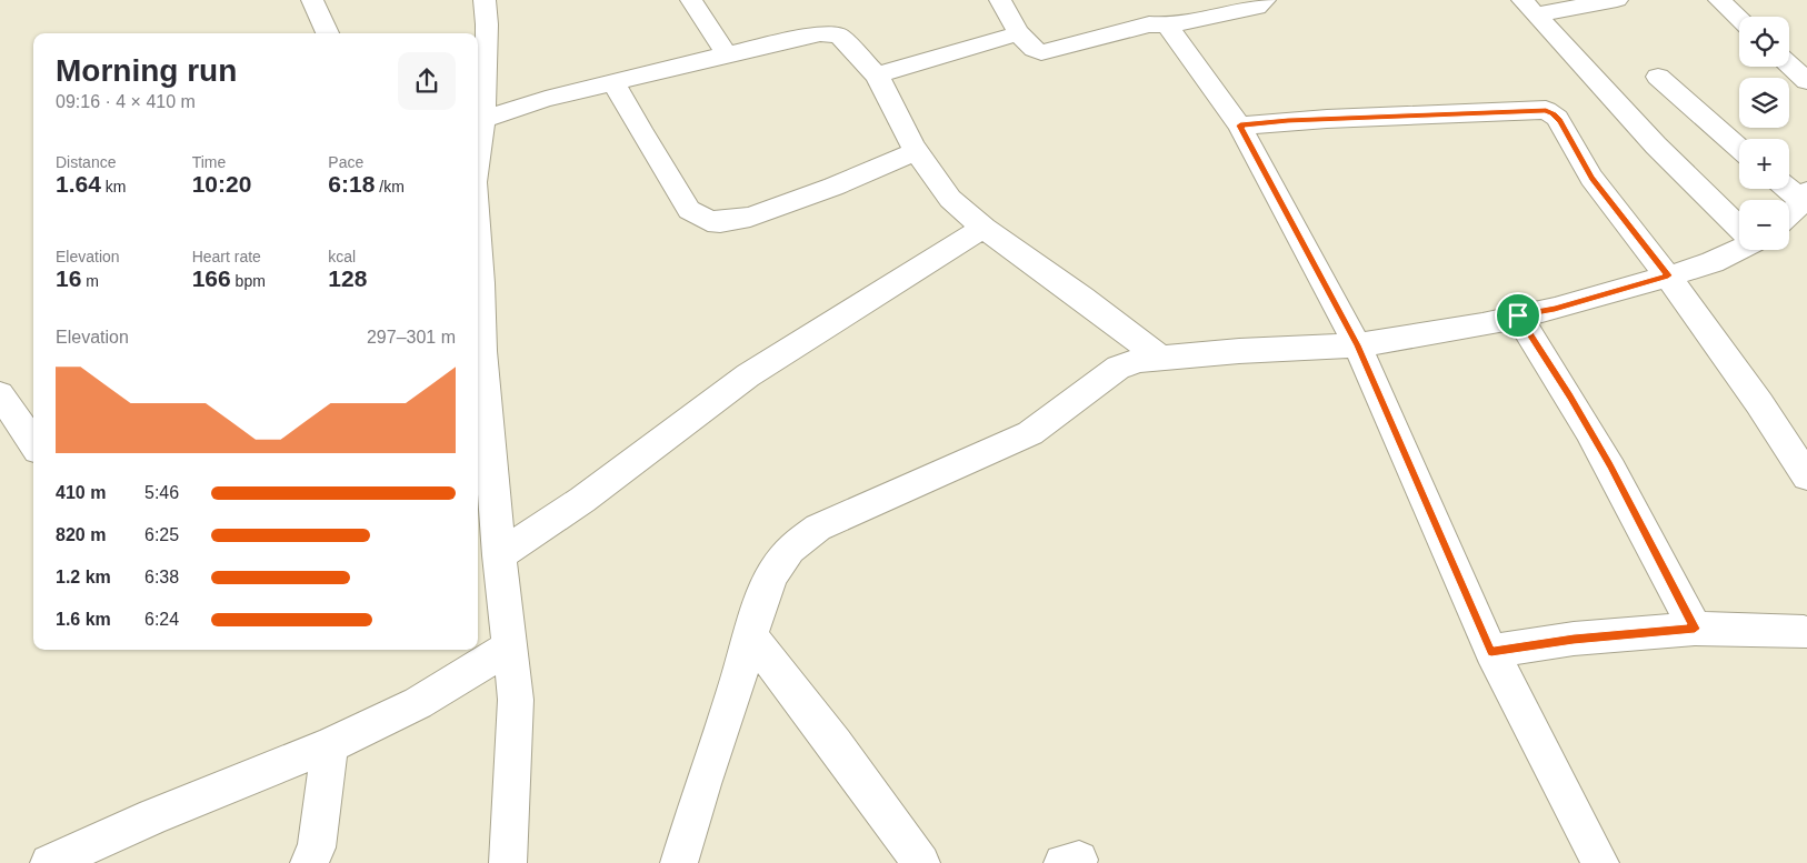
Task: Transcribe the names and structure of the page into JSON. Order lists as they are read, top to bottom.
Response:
{
  "page": {
    "map_buttons": ["+", "−"],
    "heading": ["Morning run", "09:16 · 4 × 410 m"],
    "stats": [
      ["Distance", "1.64 km"],
      ["Time", "10:20"],
      ["Pace", "6:18 /km"],
      ["Elevation", "16 m"],
      ["Heart rate", "166 bpm"],
      ["kcal", "128"]
    ],
    "chart": ["Elevation", "297–301 m"],
    "list": [
      {
        "name": "410 m",
        "note": "5:46"
      },
      {
        "name": "820 m",
        "note": "6:25"
      },
      {
        "name": "1.2 km",
        "note": "6:38"
      },
      {
        "name": "1.6 km",
        "note": "6:24"
      }
    ]
  }
}
